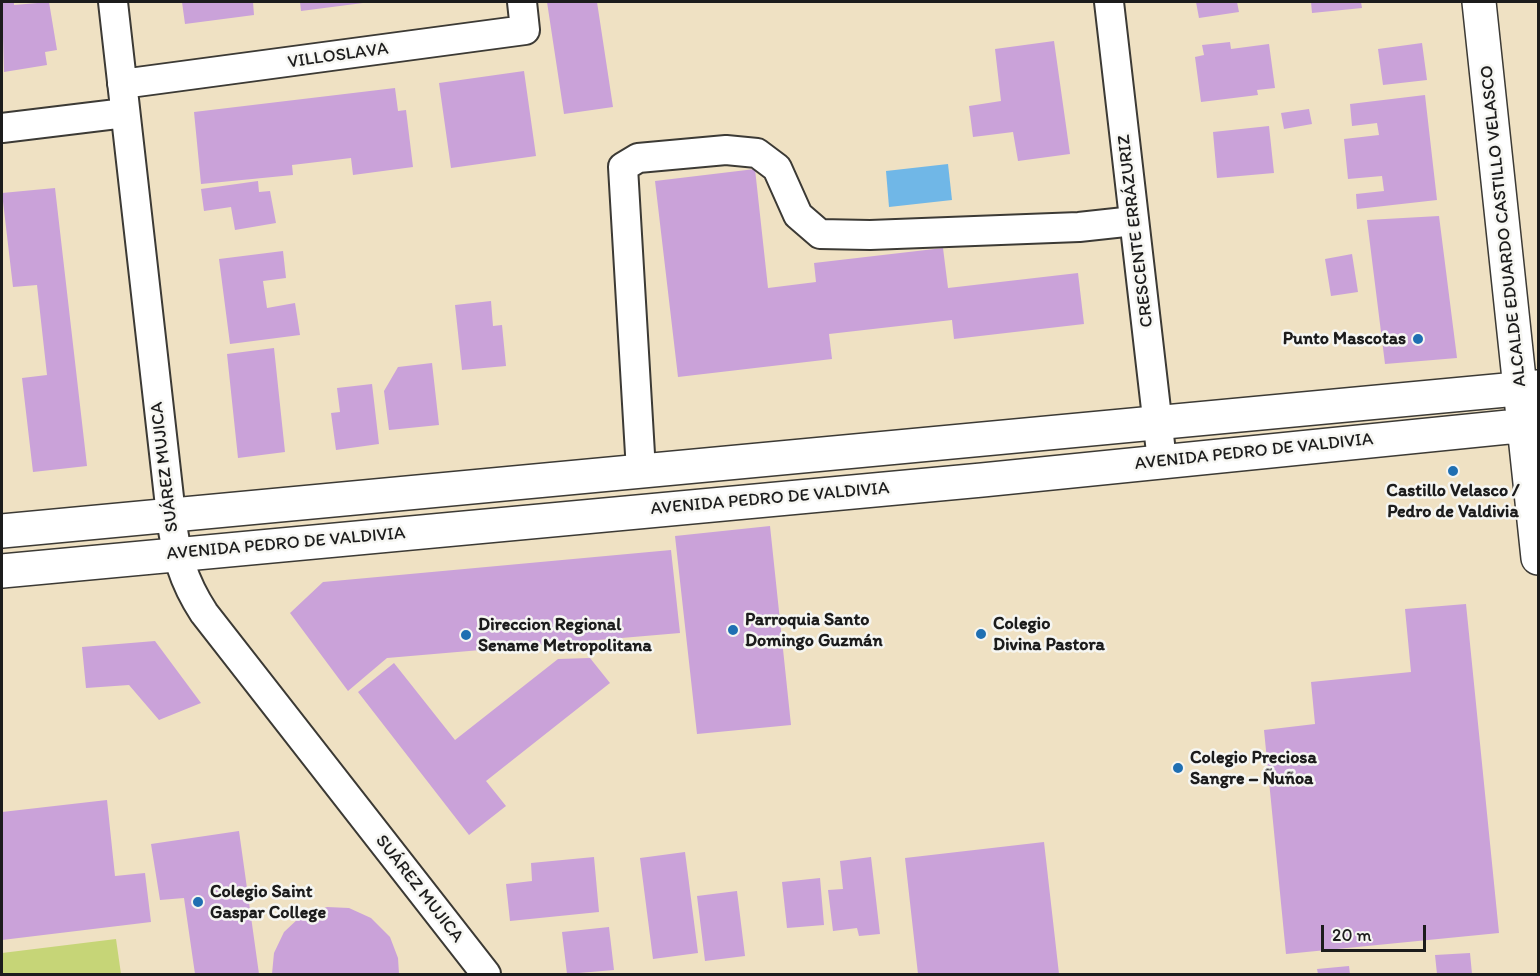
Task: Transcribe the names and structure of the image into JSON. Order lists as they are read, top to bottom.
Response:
{
  "streets": {
    "main road": ["ALCALDE EDUARDO CASTILLO VELASCO", "AVENIDA PEDRO DE VALDIVIA"],
    "street": ["VILLOSLAVA", "CRESCENTE ERRÁZURIZ", "SUÁREZ MUJICA"]
  },
  "crossings": [
    ["VILLOSLAVA", "SUÁREZ MUJICA"],
    ["ALCALDE EDUARDO CASTILLO VELASCO", "AVENIDA PEDRO DE VALDIVIA"],
    ["CRESCENTE ERRÁZURIZ", "AVENIDA PEDRO DE VALDIVIA"],
    ["AVENIDA PEDRO DE VALDIVIA", "SUÁREZ MUJICA"]
  ],
  "places": [
    "Punto Mascotas",
    "Castillo Velasco / Pedro de Valdivia",
    "Parroquia Santo Domingo Guzmán",
    "Colegio Divina Pastora",
    "Direccion Regional Sename Metropolitana",
    "Colegio Preciosa Sangre – Ñuñoa",
    "Colegio Saint Gaspar College"
  ],
  "scale_bar": "20 m"
}
